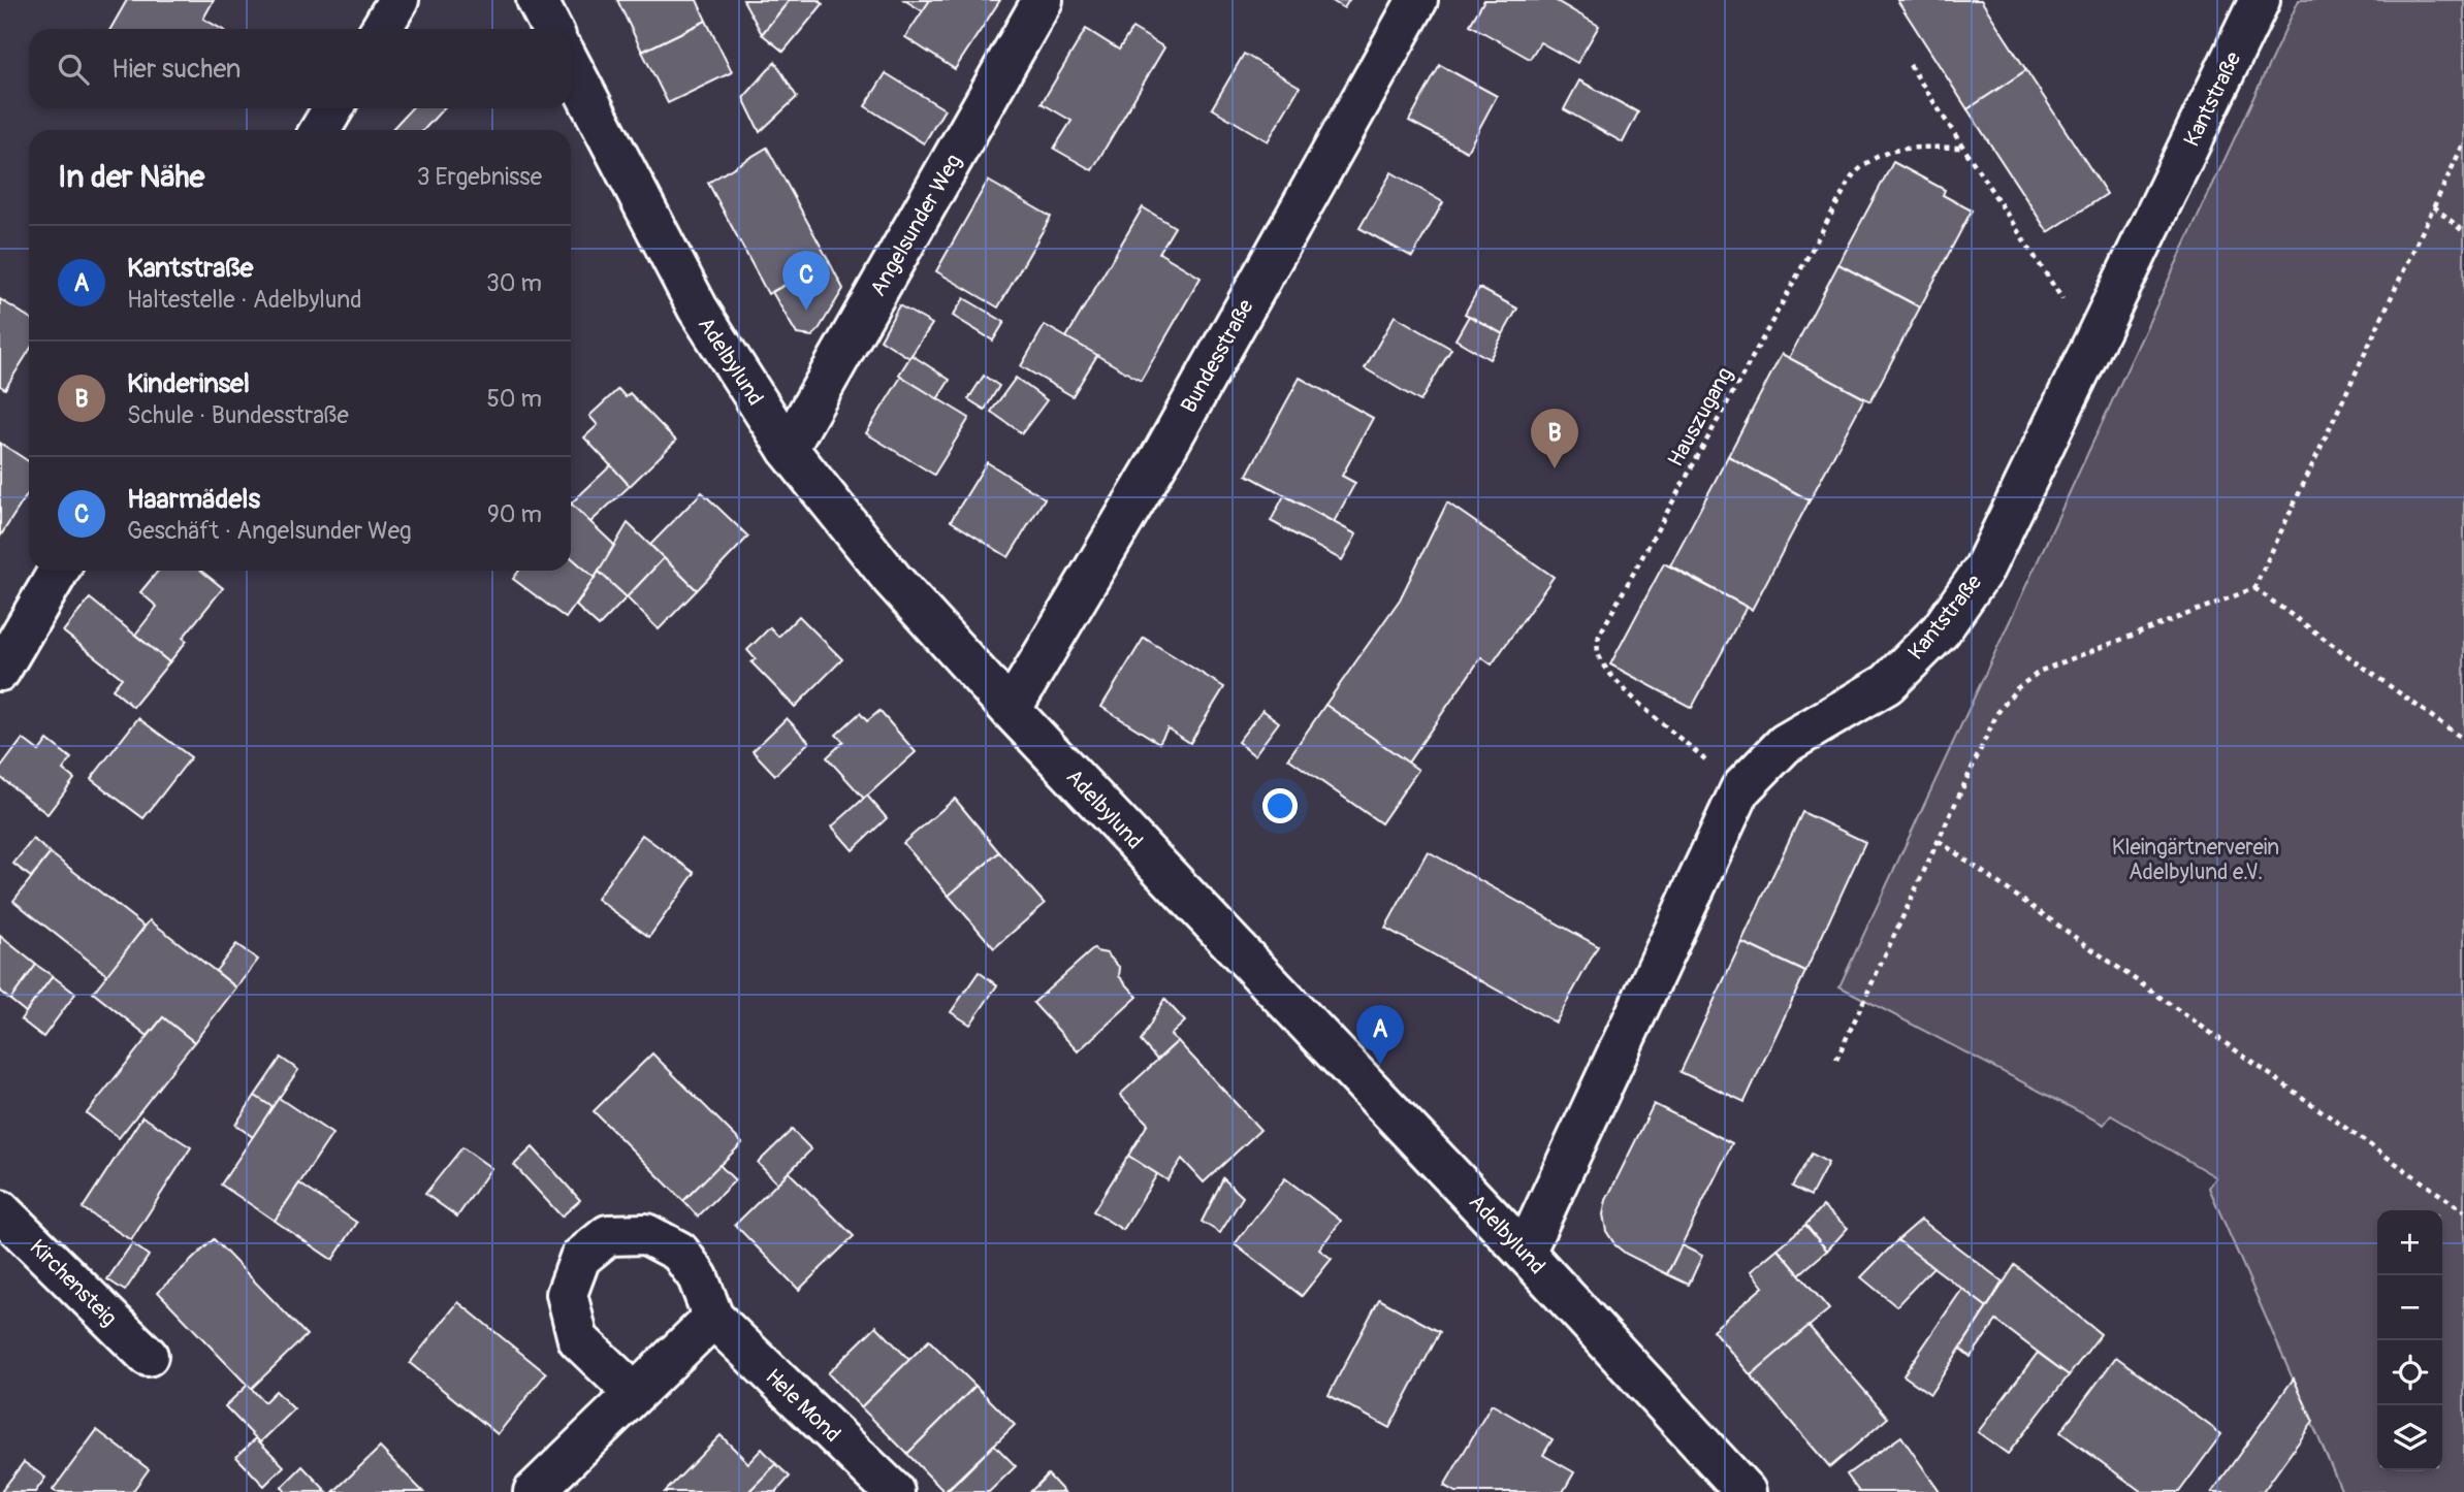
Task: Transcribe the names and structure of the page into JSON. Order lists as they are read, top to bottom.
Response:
{
  "streets": {
    "street": [
      "Kantstraße",
      "Angelsunder Weg",
      "Bundesstraße",
      "Adelbylund",
      "Kirchensteig",
      "Hele Mond"
    ],
    "path": ["Hauszugang"]
  },
  "crossings": [
    ["Kantstraße", "Adelbylund"],
    ["Angelsunder Weg", "Adelbylund"],
    ["Bundesstraße", "Adelbylund"]
  ],
  "parks": ["Kleingärtnerverein Adelbylund e.V."],
  "page": {
    "search": "Hier suchen",
    "heading": ["In der Nähe", "3 Ergebnisse"],
    "list": [
      {
        "mark": "A",
        "name": "Kantstraße",
        "note": "Haltestelle · Adelbylund",
        "value": "30 m"
      },
      {
        "mark": "B",
        "name": "Kinderinsel",
        "note": "Schule · Bundesstraße",
        "value": "50 m"
      },
      {
        "mark": "C",
        "name": "Haarmädels",
        "note": "Geschäft · Angelsunder Weg",
        "value": "90 m"
      }
    ],
    "pins": ["C", "B", "A"],
    "map_buttons": ["+", "−"]
  }
}
